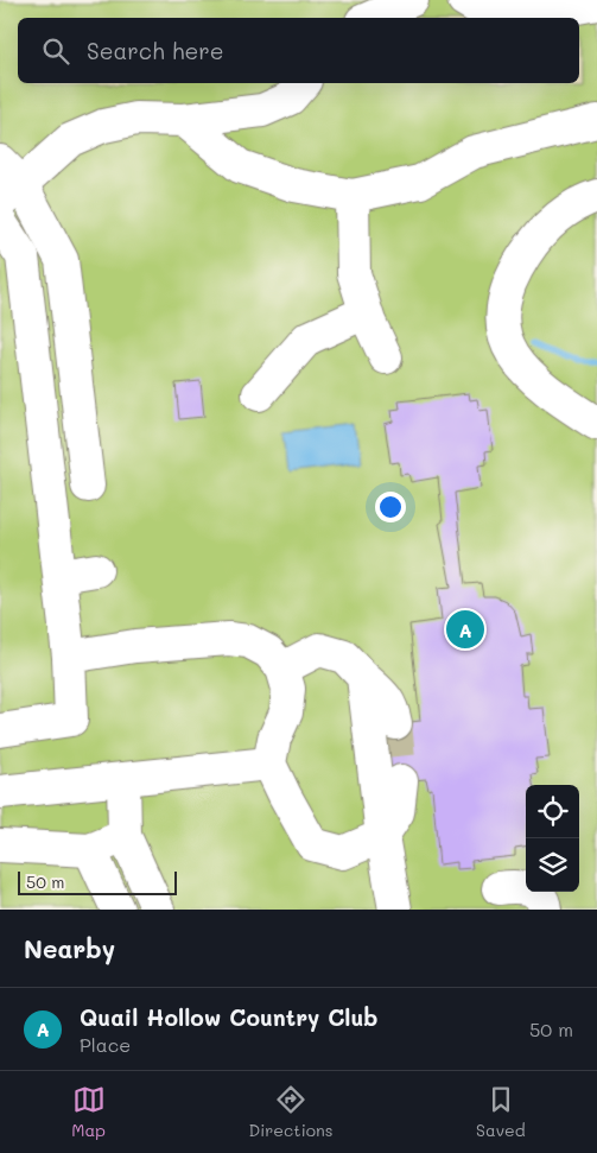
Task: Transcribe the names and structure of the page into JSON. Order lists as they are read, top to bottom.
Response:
{
  "scale_bar": "50 m",
  "page": {
    "search": "Search here",
    "pins": "A",
    "scale": "50 m",
    "heading": "Nearby",
    "list": [
      {
        "mark": "A",
        "name": "Quail Hollow Country Club",
        "note": "Place",
        "value": "50 m"
      }
    ],
    "nav": ["Map", "Directions", "Saved"]
  }
}
